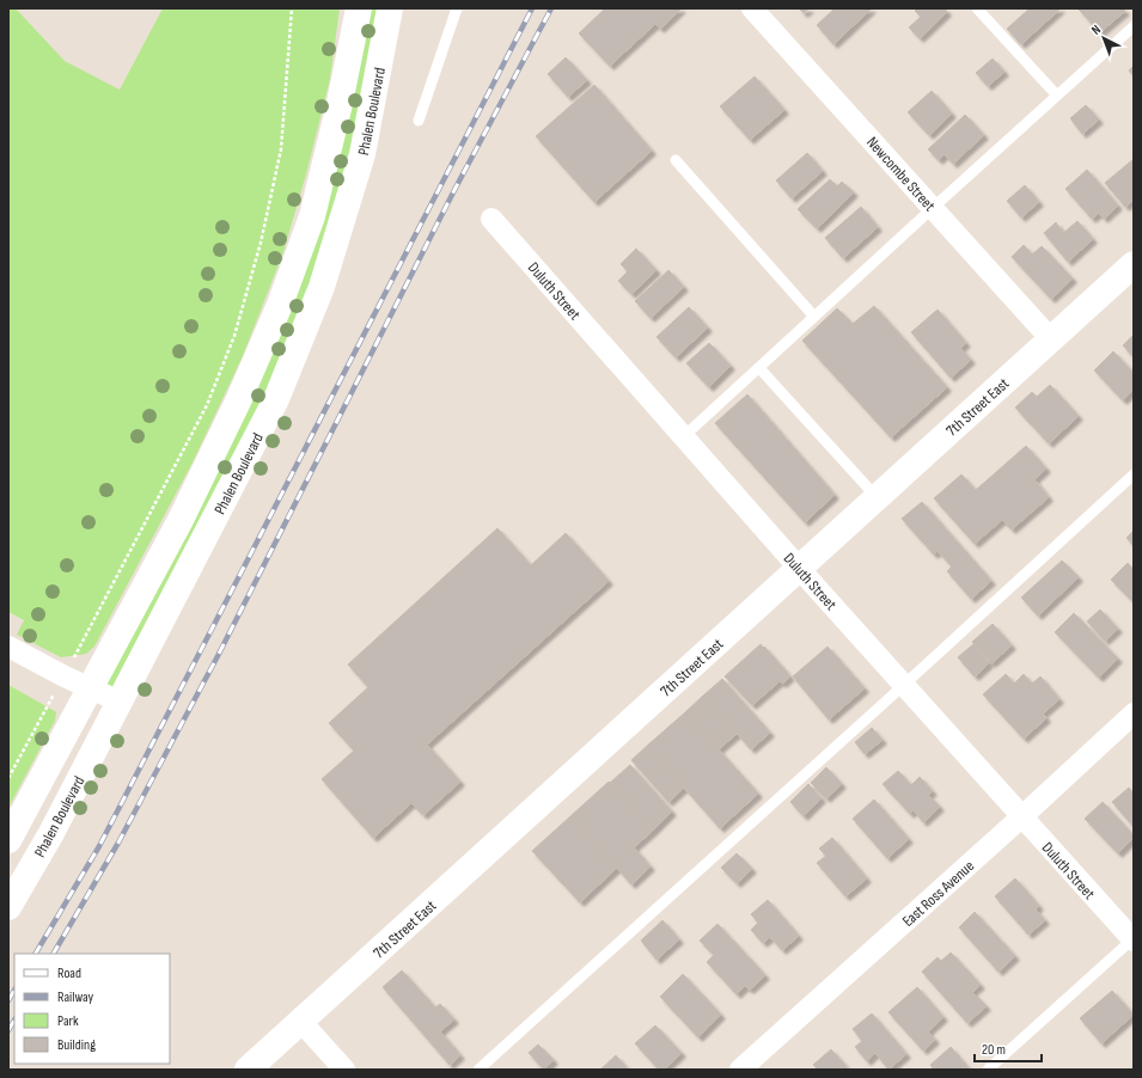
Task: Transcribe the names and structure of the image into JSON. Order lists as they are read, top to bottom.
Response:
{
  "streets": {
    "main road": ["Phalen Boulevard", "7th Street East"],
    "street": ["Newcombe Street", "Duluth Street", "East Ross Avenue"]
  },
  "crossings": [
    ["Newcombe Street", "7th Street East"],
    ["Duluth Street", "7th Street East"],
    ["Duluth Street", "East Ross Avenue"]
  ],
  "legend": [
    "Road",
    "Railway",
    "Park",
    "Building"
  ],
  "scale_bar": "20 m",
  "north": "top left"
}
